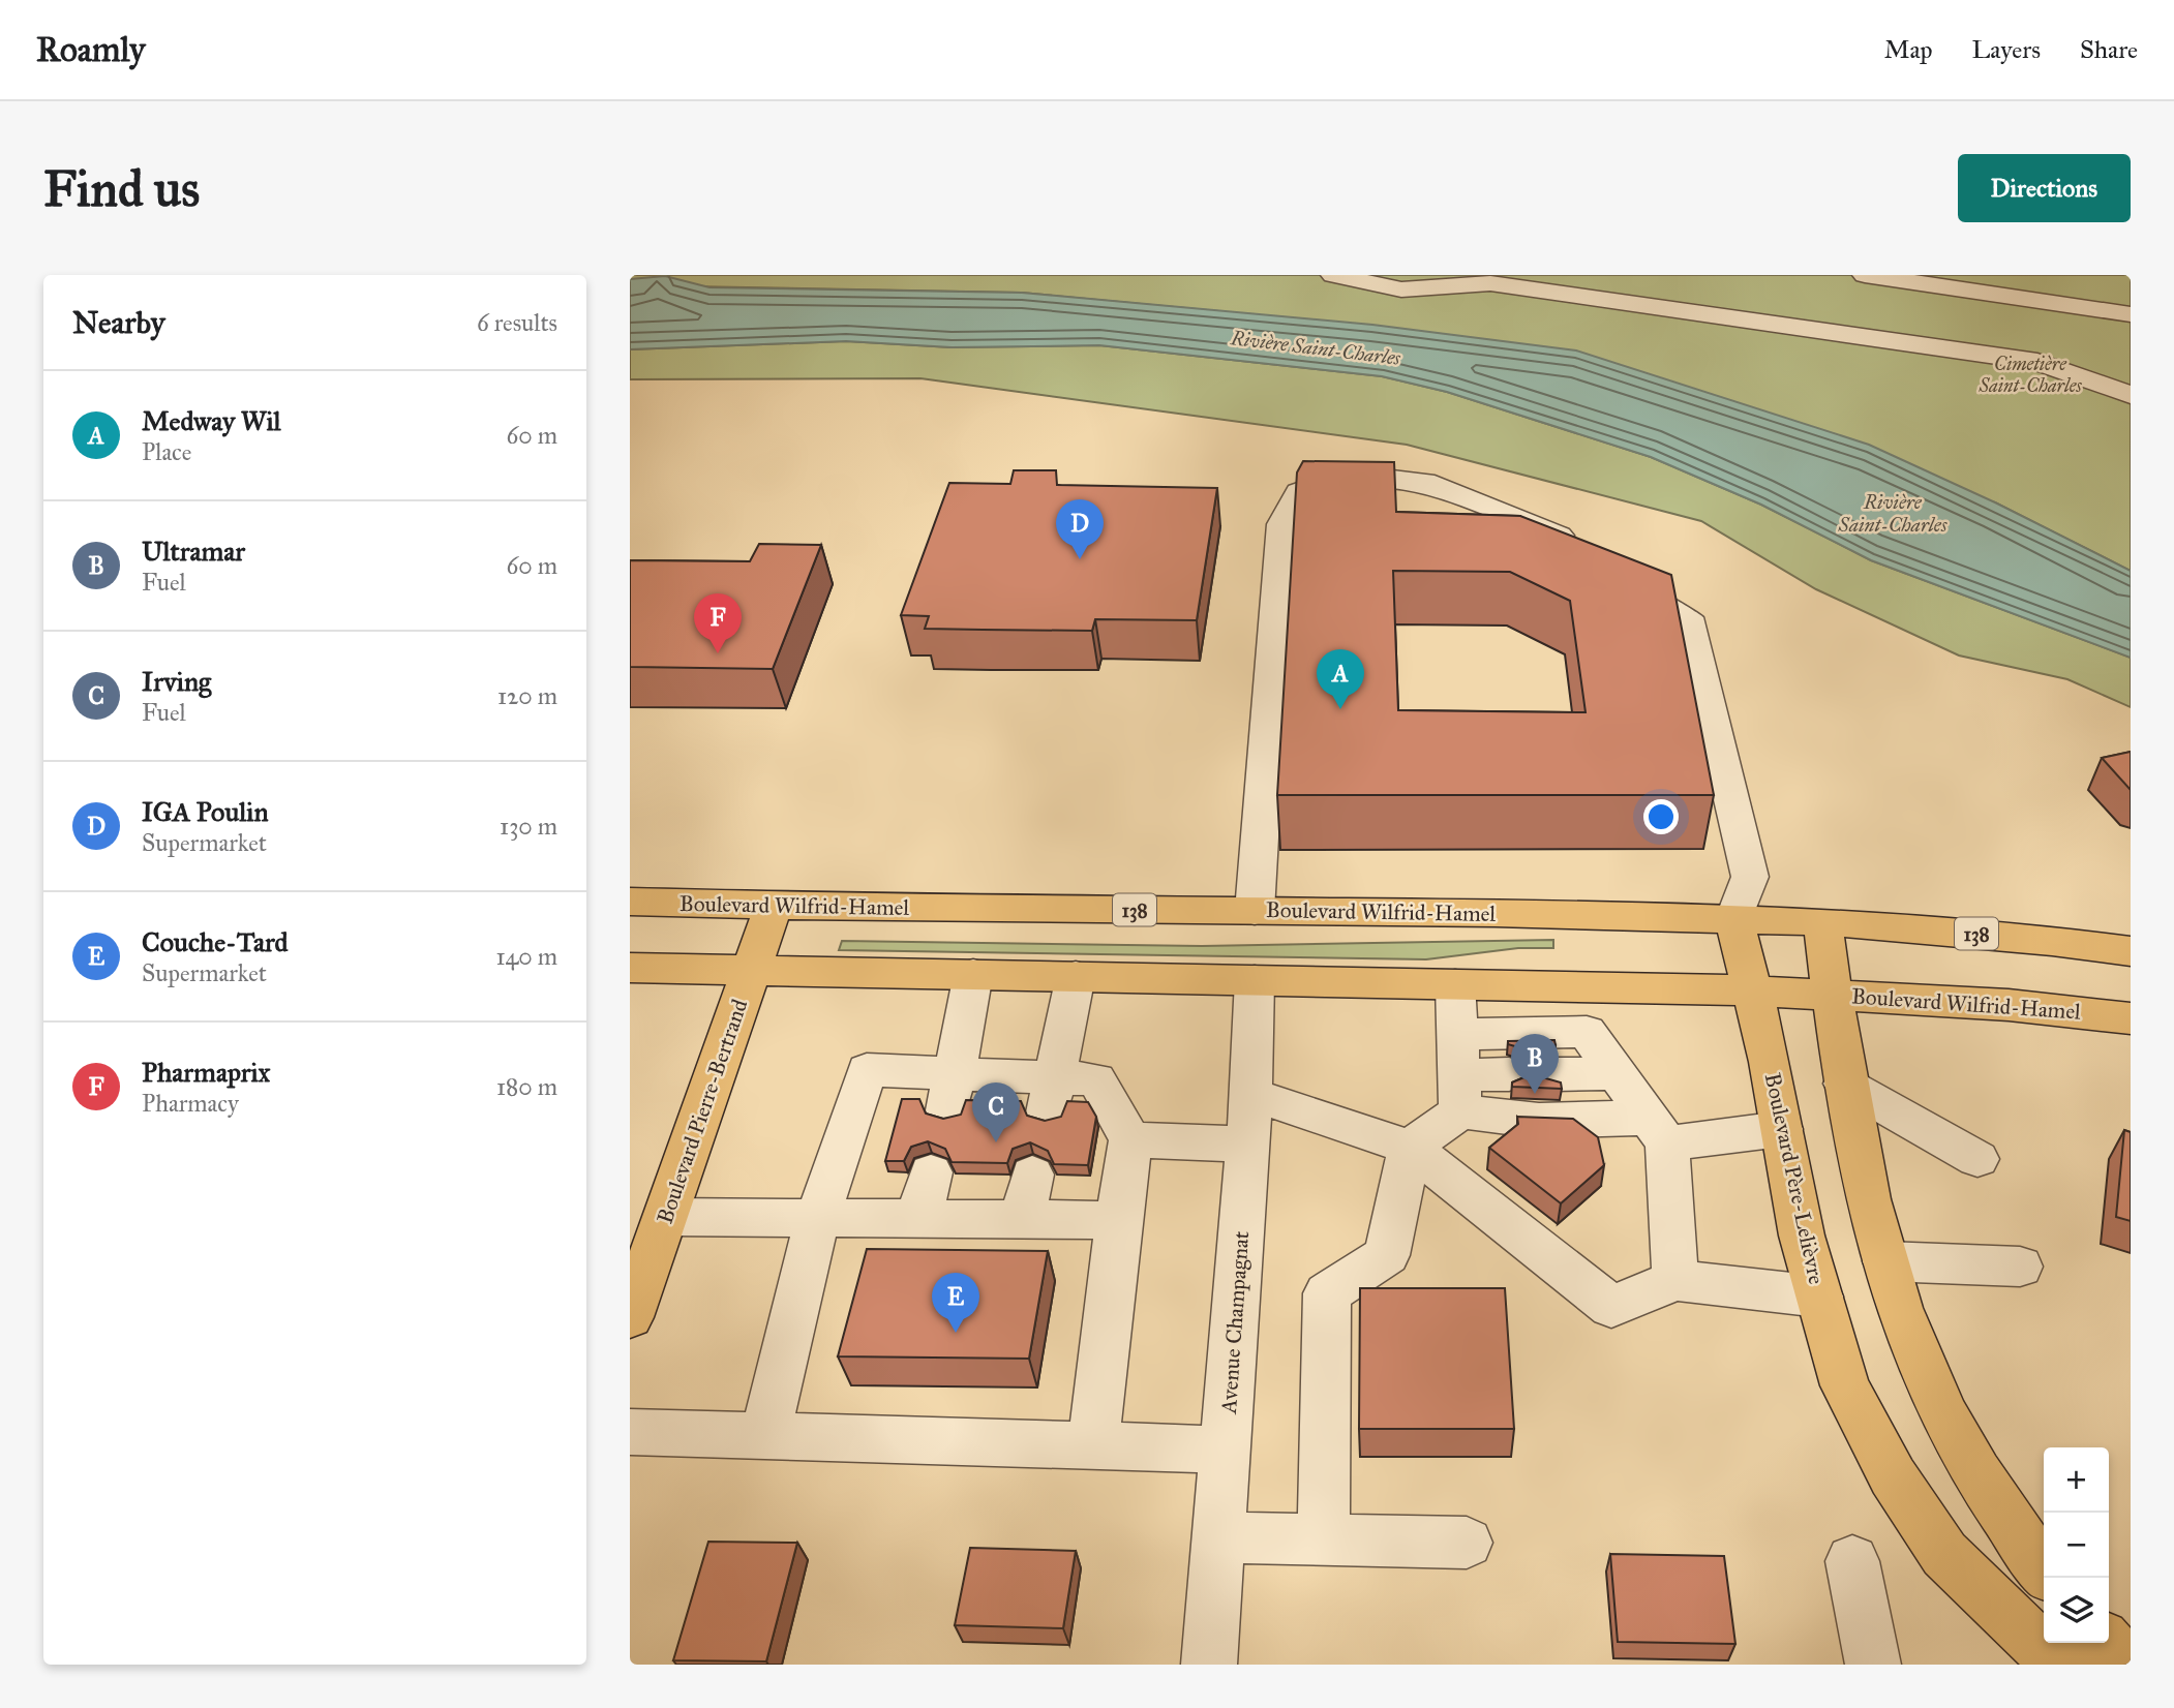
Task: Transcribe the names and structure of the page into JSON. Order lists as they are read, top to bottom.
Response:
{
  "streets": {
    "main road": [
      "Boulevard Wilfrid-Hamel",
      "138",
      "Boulevard Pierre-Bertrand",
      "Boulevard Père-Lelièvre"
    ],
    "street": ["Avenue Champagnat"]
  },
  "crossings": [
    ["Boulevard Wilfrid-Hamel", "Boulevard Pierre-Bertrand"],
    ["Boulevard Wilfrid-Hamel", "Boulevard Père-Lelièvre"],
    ["Boulevard Wilfrid-Hamel", "Avenue Champagnat"]
  ],
  "water": ["Rivière Saint-Charles"],
  "parks": ["Cimetière Saint-Charles"],
  "page": {
    "header": "Roamly",
    "nav": ["Map", "Layers", "Share"],
    "buttons": "Directions",
    "title": "Find us",
    "heading": ["Nearby", "6 results"],
    "list": [
      {
        "mark": "A",
        "name": "Medway Wil",
        "note": "Place",
        "value": "60 m"
      },
      {
        "mark": "B",
        "name": "Ultramar",
        "note": "Fuel",
        "value": "60 m"
      },
      {
        "mark": "C",
        "name": "Irving",
        "note": "Fuel",
        "value": "120 m"
      },
      {
        "mark": "D",
        "name": "IGA Poulin",
        "note": "Supermarket",
        "value": "130 m"
      },
      {
        "mark": "E",
        "name": "Couche-Tard",
        "note": "Supermarket",
        "value": "140 m"
      },
      {
        "mark": "F",
        "name": "Pharmaprix",
        "note": "Pharmacy",
        "value": "180 m"
      }
    ],
    "pins": [
      "D",
      "F",
      "A",
      "B",
      "C",
      "E"
    ],
    "map_buttons": ["+", "−"]
  }
}
